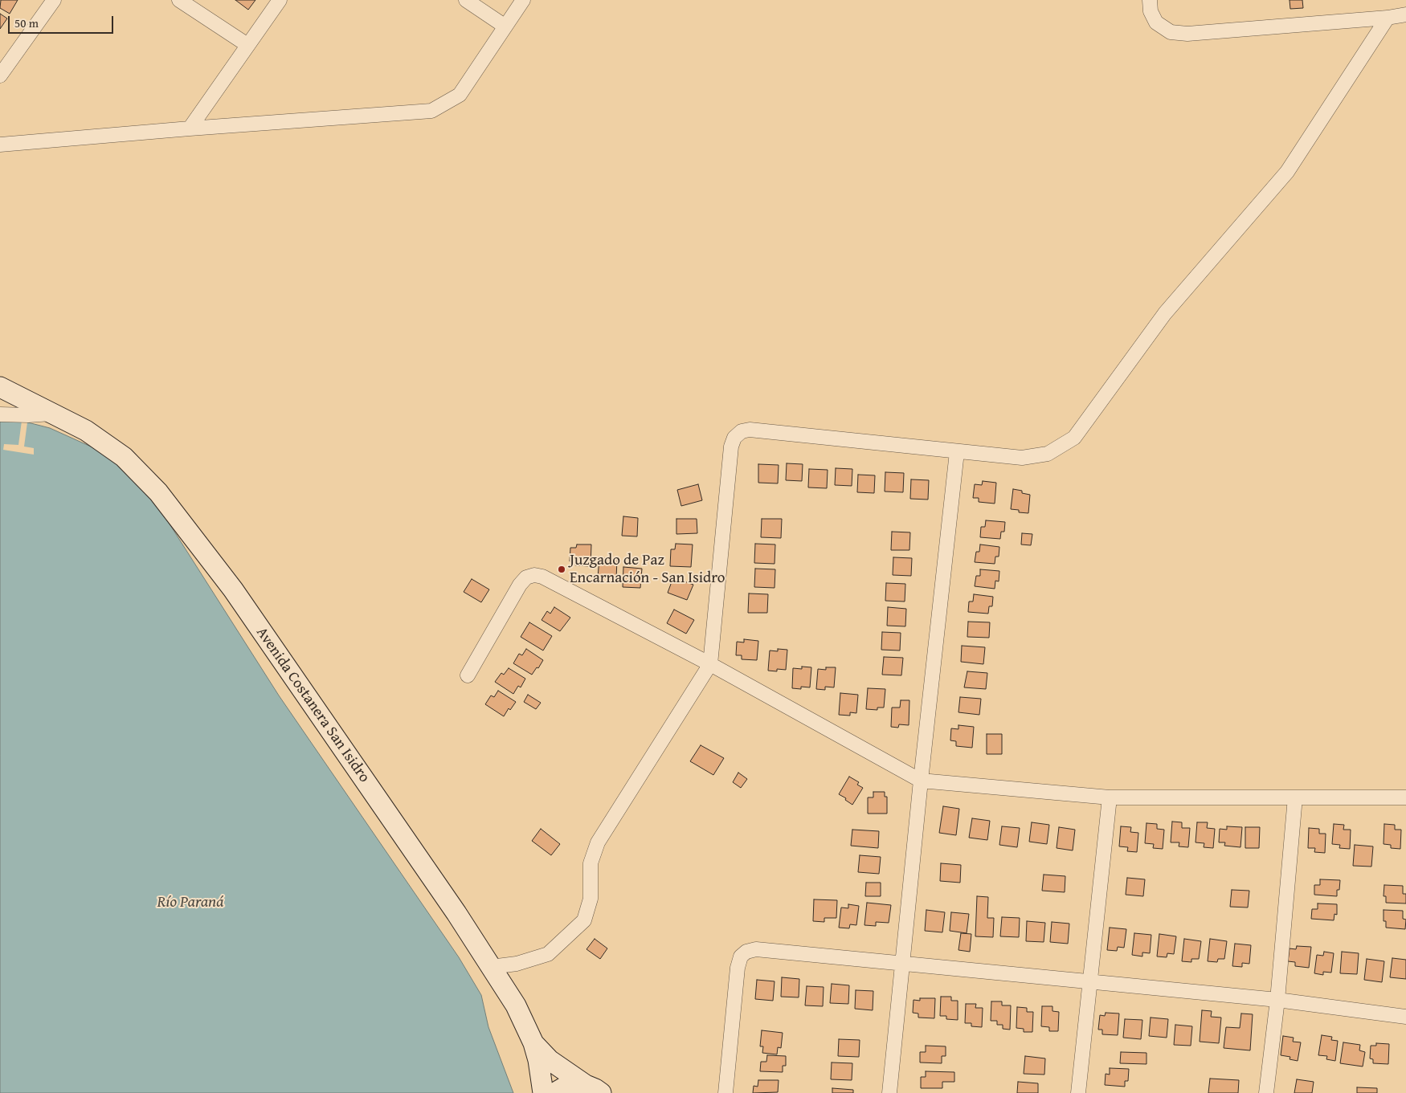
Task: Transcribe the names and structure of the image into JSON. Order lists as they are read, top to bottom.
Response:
{
  "streets": {
    "main road": ["Avenida Costanera San Isidro"]
  },
  "water": ["Río Paraná"],
  "places": ["Juzgado de Paz Encarnación - San Isidro"],
  "scale_bar": "50 m"
}
